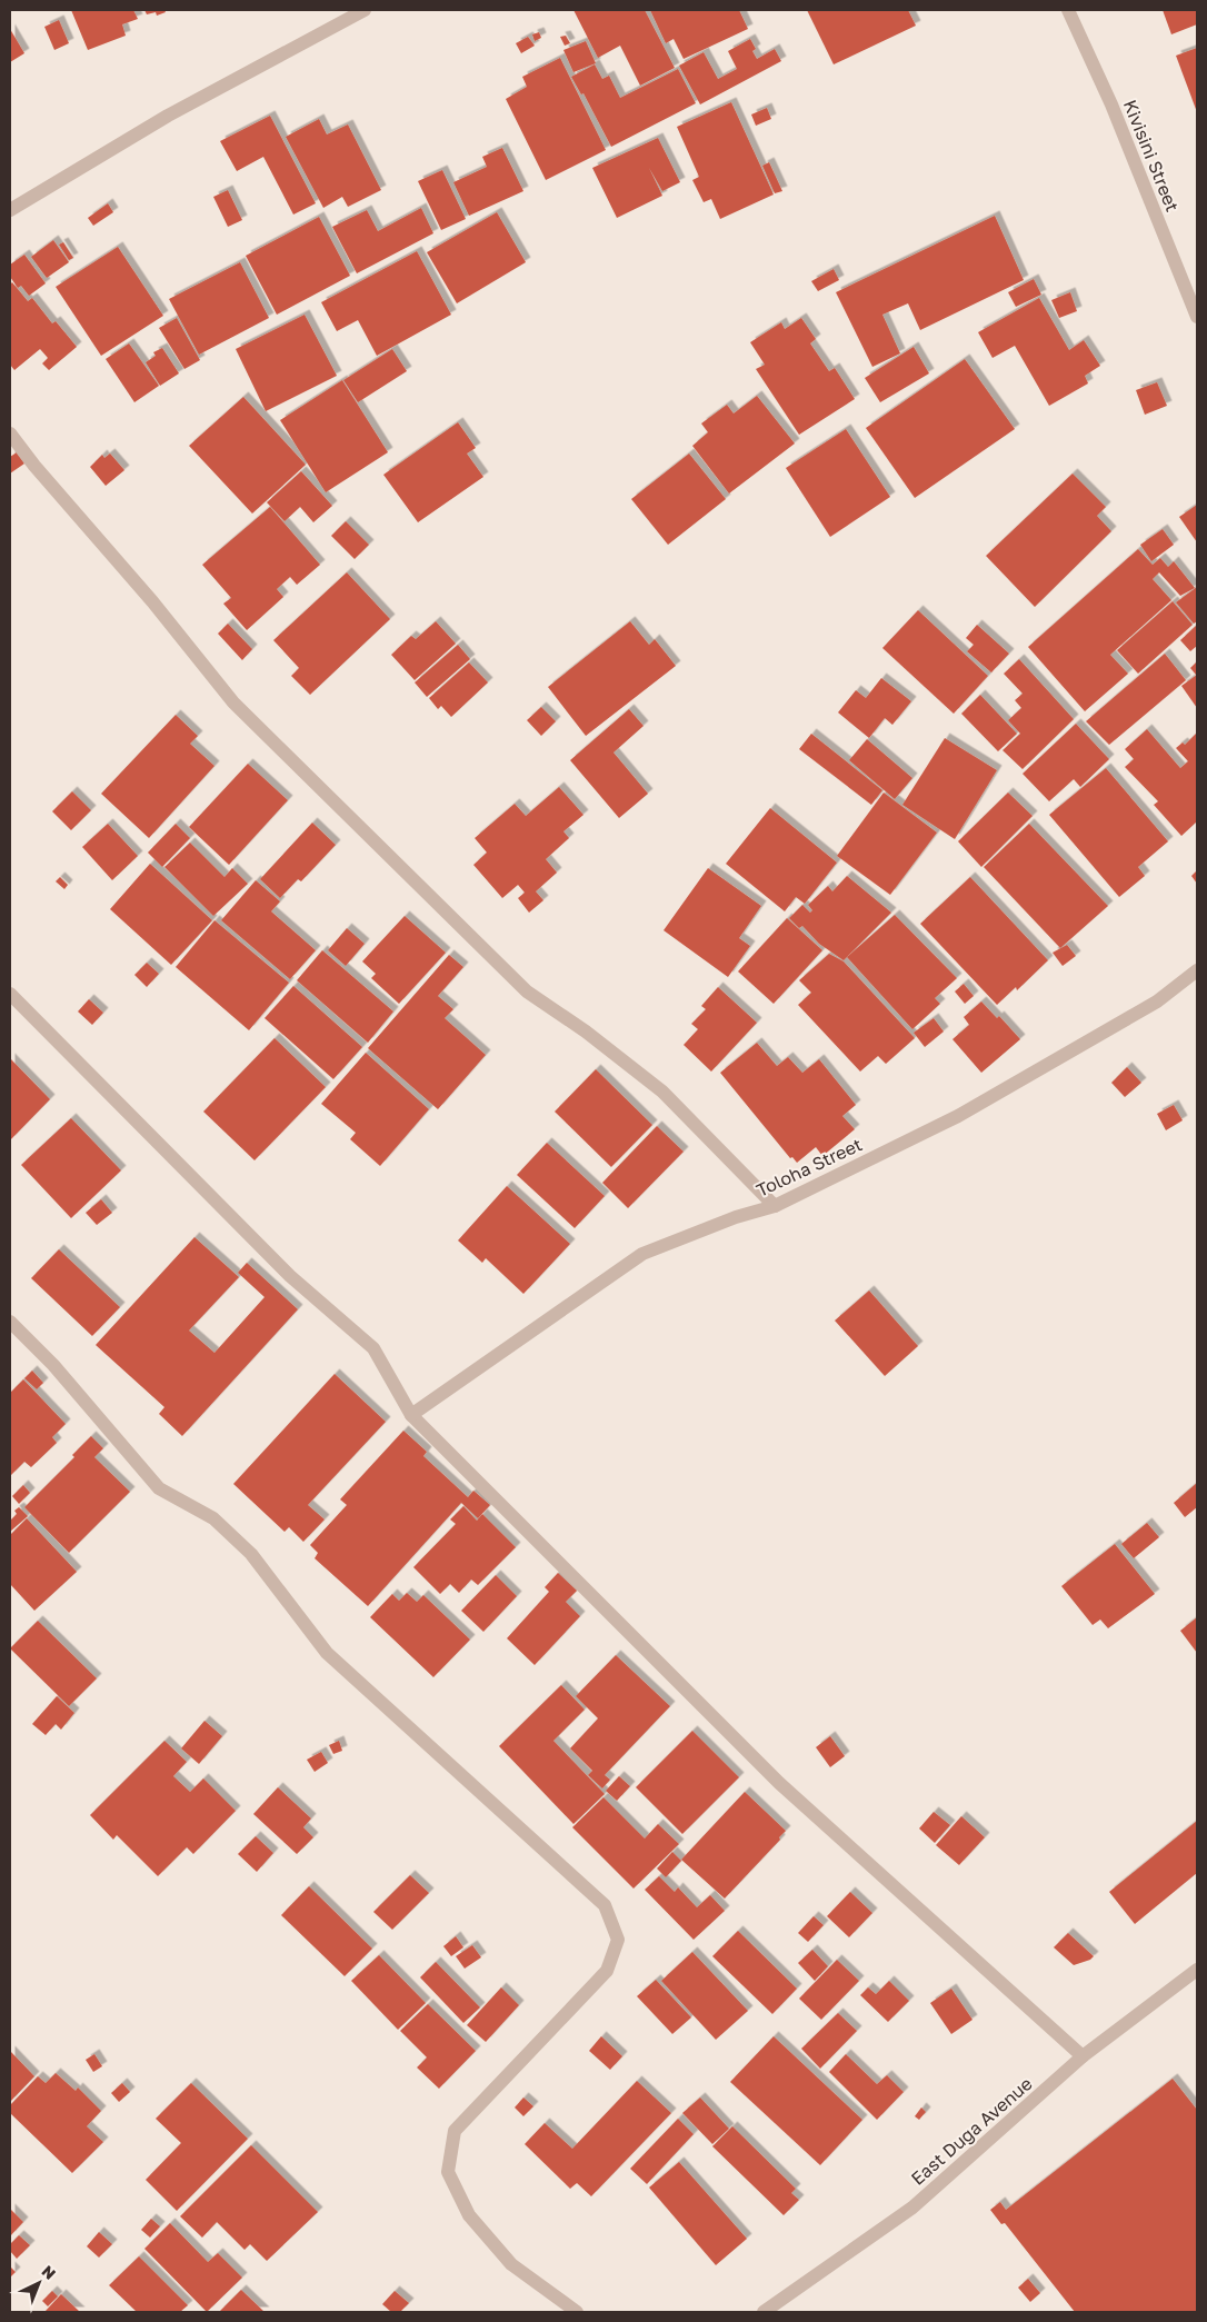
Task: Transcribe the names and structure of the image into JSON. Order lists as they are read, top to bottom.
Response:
{
  "streets": {
    "street": ["Kivisini Street", "Toloha Street", "East Duga Avenue"]
  },
  "north": "top right"
}
